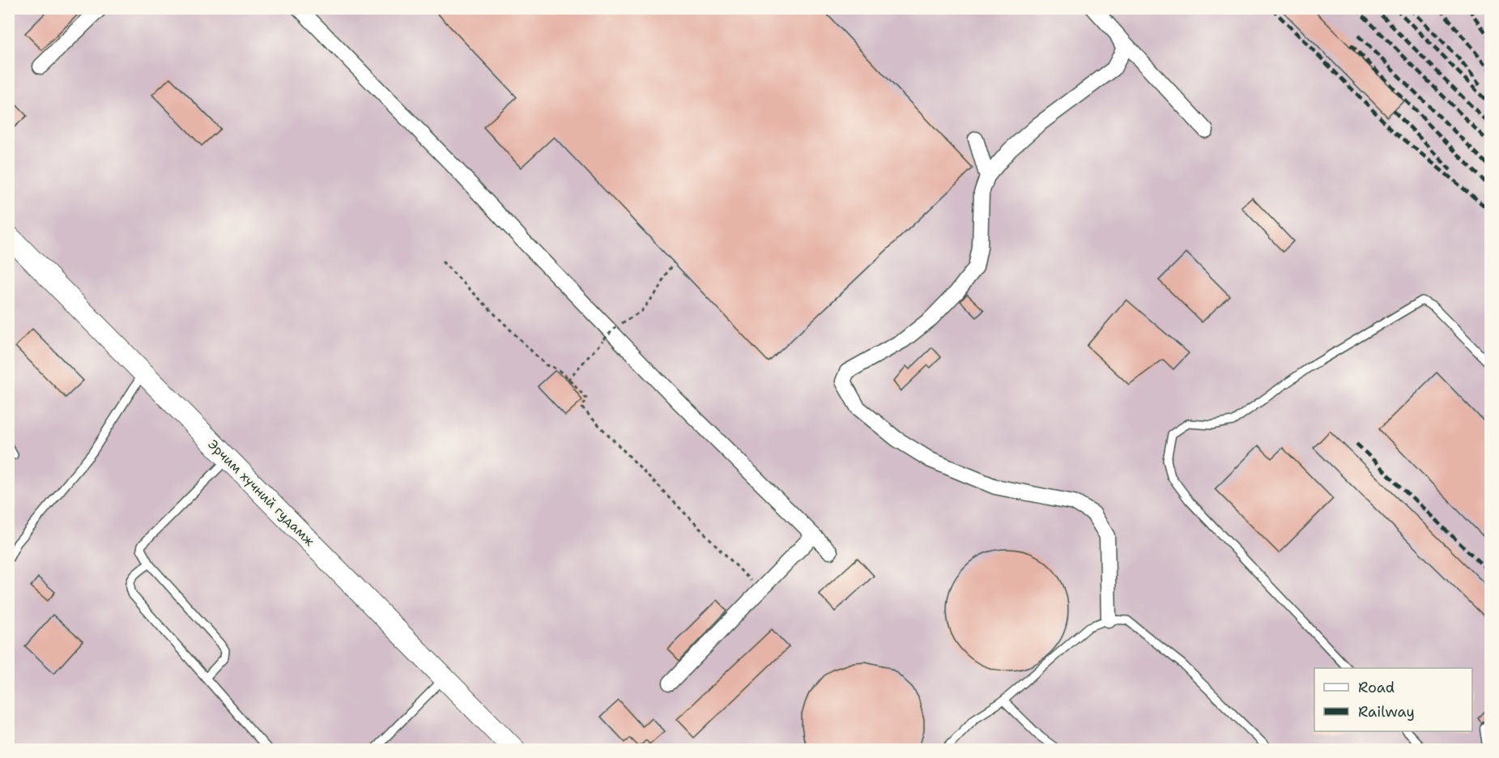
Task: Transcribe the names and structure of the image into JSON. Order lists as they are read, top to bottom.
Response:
{
  "streets": {
    "main road": ["Эрчим хүчний гудамж"]
  },
  "legend": ["Road", "Railway"]
}
